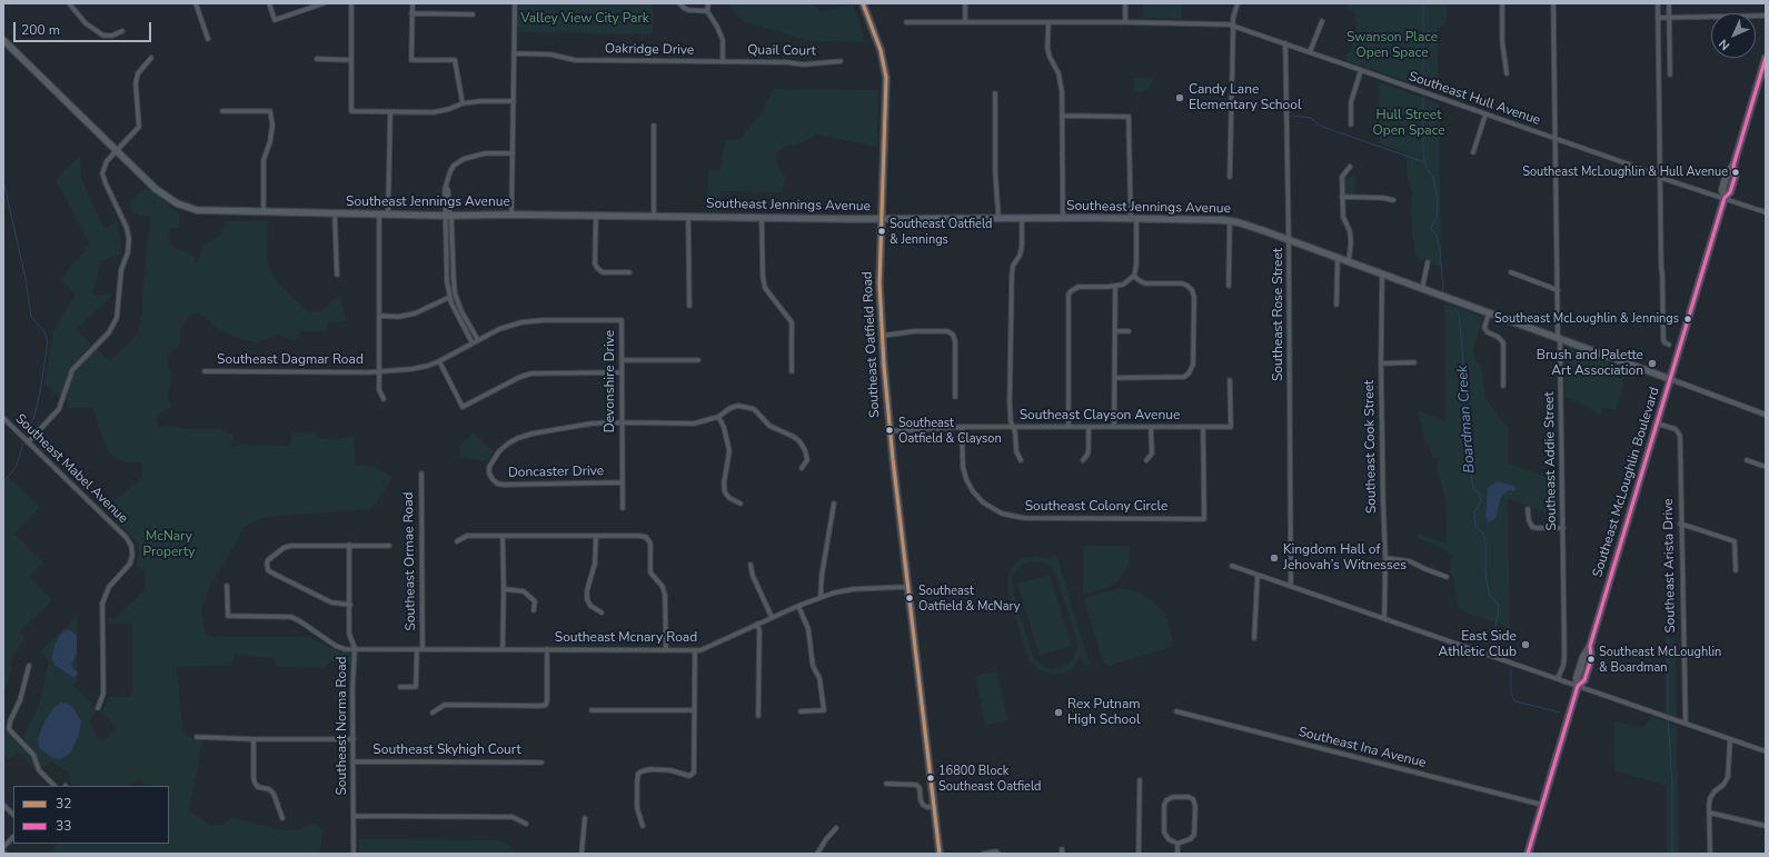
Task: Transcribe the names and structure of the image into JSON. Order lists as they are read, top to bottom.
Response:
{
  "streets": {
    "main road": ["Southeast Jennings Avenue", "Southeast Oatfield Road", "Southeast McLoughlin Boulevard"],
    "street": [
      "Oakridge Drive",
      "Quail Court",
      "Southeast Hull Avenue",
      "Southeast Rose Street",
      "Southeast Dagmar Road",
      "Devonshire Drive",
      "Southeast Clayson Avenue",
      "Southeast Cook Street",
      "Southeast Addie Street",
      "Southeast Mabel Avenue",
      "Doncaster Drive",
      "Southeast Colony Circle",
      "Southeast Ormae Road",
      "Southeast Arista Drive",
      "Southeast Mcnary Road",
      "Southeast Norma Road",
      "Southeast Ina Avenue",
      "Southeast Skyhigh Court"
    ]
  },
  "crossings": [
    ["Oakridge Drive", "Quail Court"],
    ["Southeast Hull Avenue", "Southeast Rose Street"],
    ["Southeast Hull Avenue", "Southeast Addie Street"],
    ["Southeast Hull Avenue", "Southeast McLoughlin Boulevard"],
    ["Southeast Jennings Avenue", "Southeast Rose Street"],
    ["Southeast Jennings Avenue", "Southeast Oatfield Road"],
    ["Southeast Jennings Avenue", "Southeast Dagmar Road"],
    ["Southeast Jennings Avenue", "Southeast Cook Street"],
    ["Southeast Jennings Avenue", "Southeast Addie Street"],
    ["Southeast Jennings Avenue", "Southeast McLoughlin Boulevard"],
    ["Southeast Oatfield Road", "Southeast Clayson Avenue"],
    ["Southeast Oatfield Road", "Southeast Mcnary Road"],
    ["Southeast Dagmar Road", "Devonshire Drive"],
    ["Devonshire Drive", "Doncaster Drive"],
    ["Southeast Clayson Avenue", "Southeast Colony Circle"],
    ["Southeast McLoughlin Boulevard", "Southeast Arista Drive"],
    ["Southeast McLoughlin Boulevard", "Southeast Ina Avenue"],
    ["Southeast Ormae Road", "Southeast Mcnary Road"],
    ["Southeast Mcnary Road", "Southeast Norma Road"],
    ["Southeast Norma Road", "Southeast Skyhigh Court"]
  ],
  "water": ["Boardman Creek"],
  "parks": [
    "Valley View City Park",
    "Swanson Place Open Space",
    "Hull Street Open Space",
    "McNary Property"
  ],
  "places": [
    "Candy Lane Elementary School",
    "Southeast McLoughlin & Hull Avenue",
    "Southeast Oatfield & Jennings",
    "Southeast McLoughlin & Jennings",
    "Brush and Palette Art Association",
    "Southeast Oatfield & Clayson",
    "Kingdom Hall of Jehovah’s Witnesses",
    "Southeast Oatfield & McNary",
    "East Side Athletic Club",
    "Southeast McLoughlin & Boardman",
    "Rex Putnam High School",
    "16800 Block Southeast Oatfield"
  ],
  "lines": ["transit line 32", "transit line 33"],
  "legend": ["32", "33"],
  "scale_bar": "200 m",
  "north": "bottom left"
}
